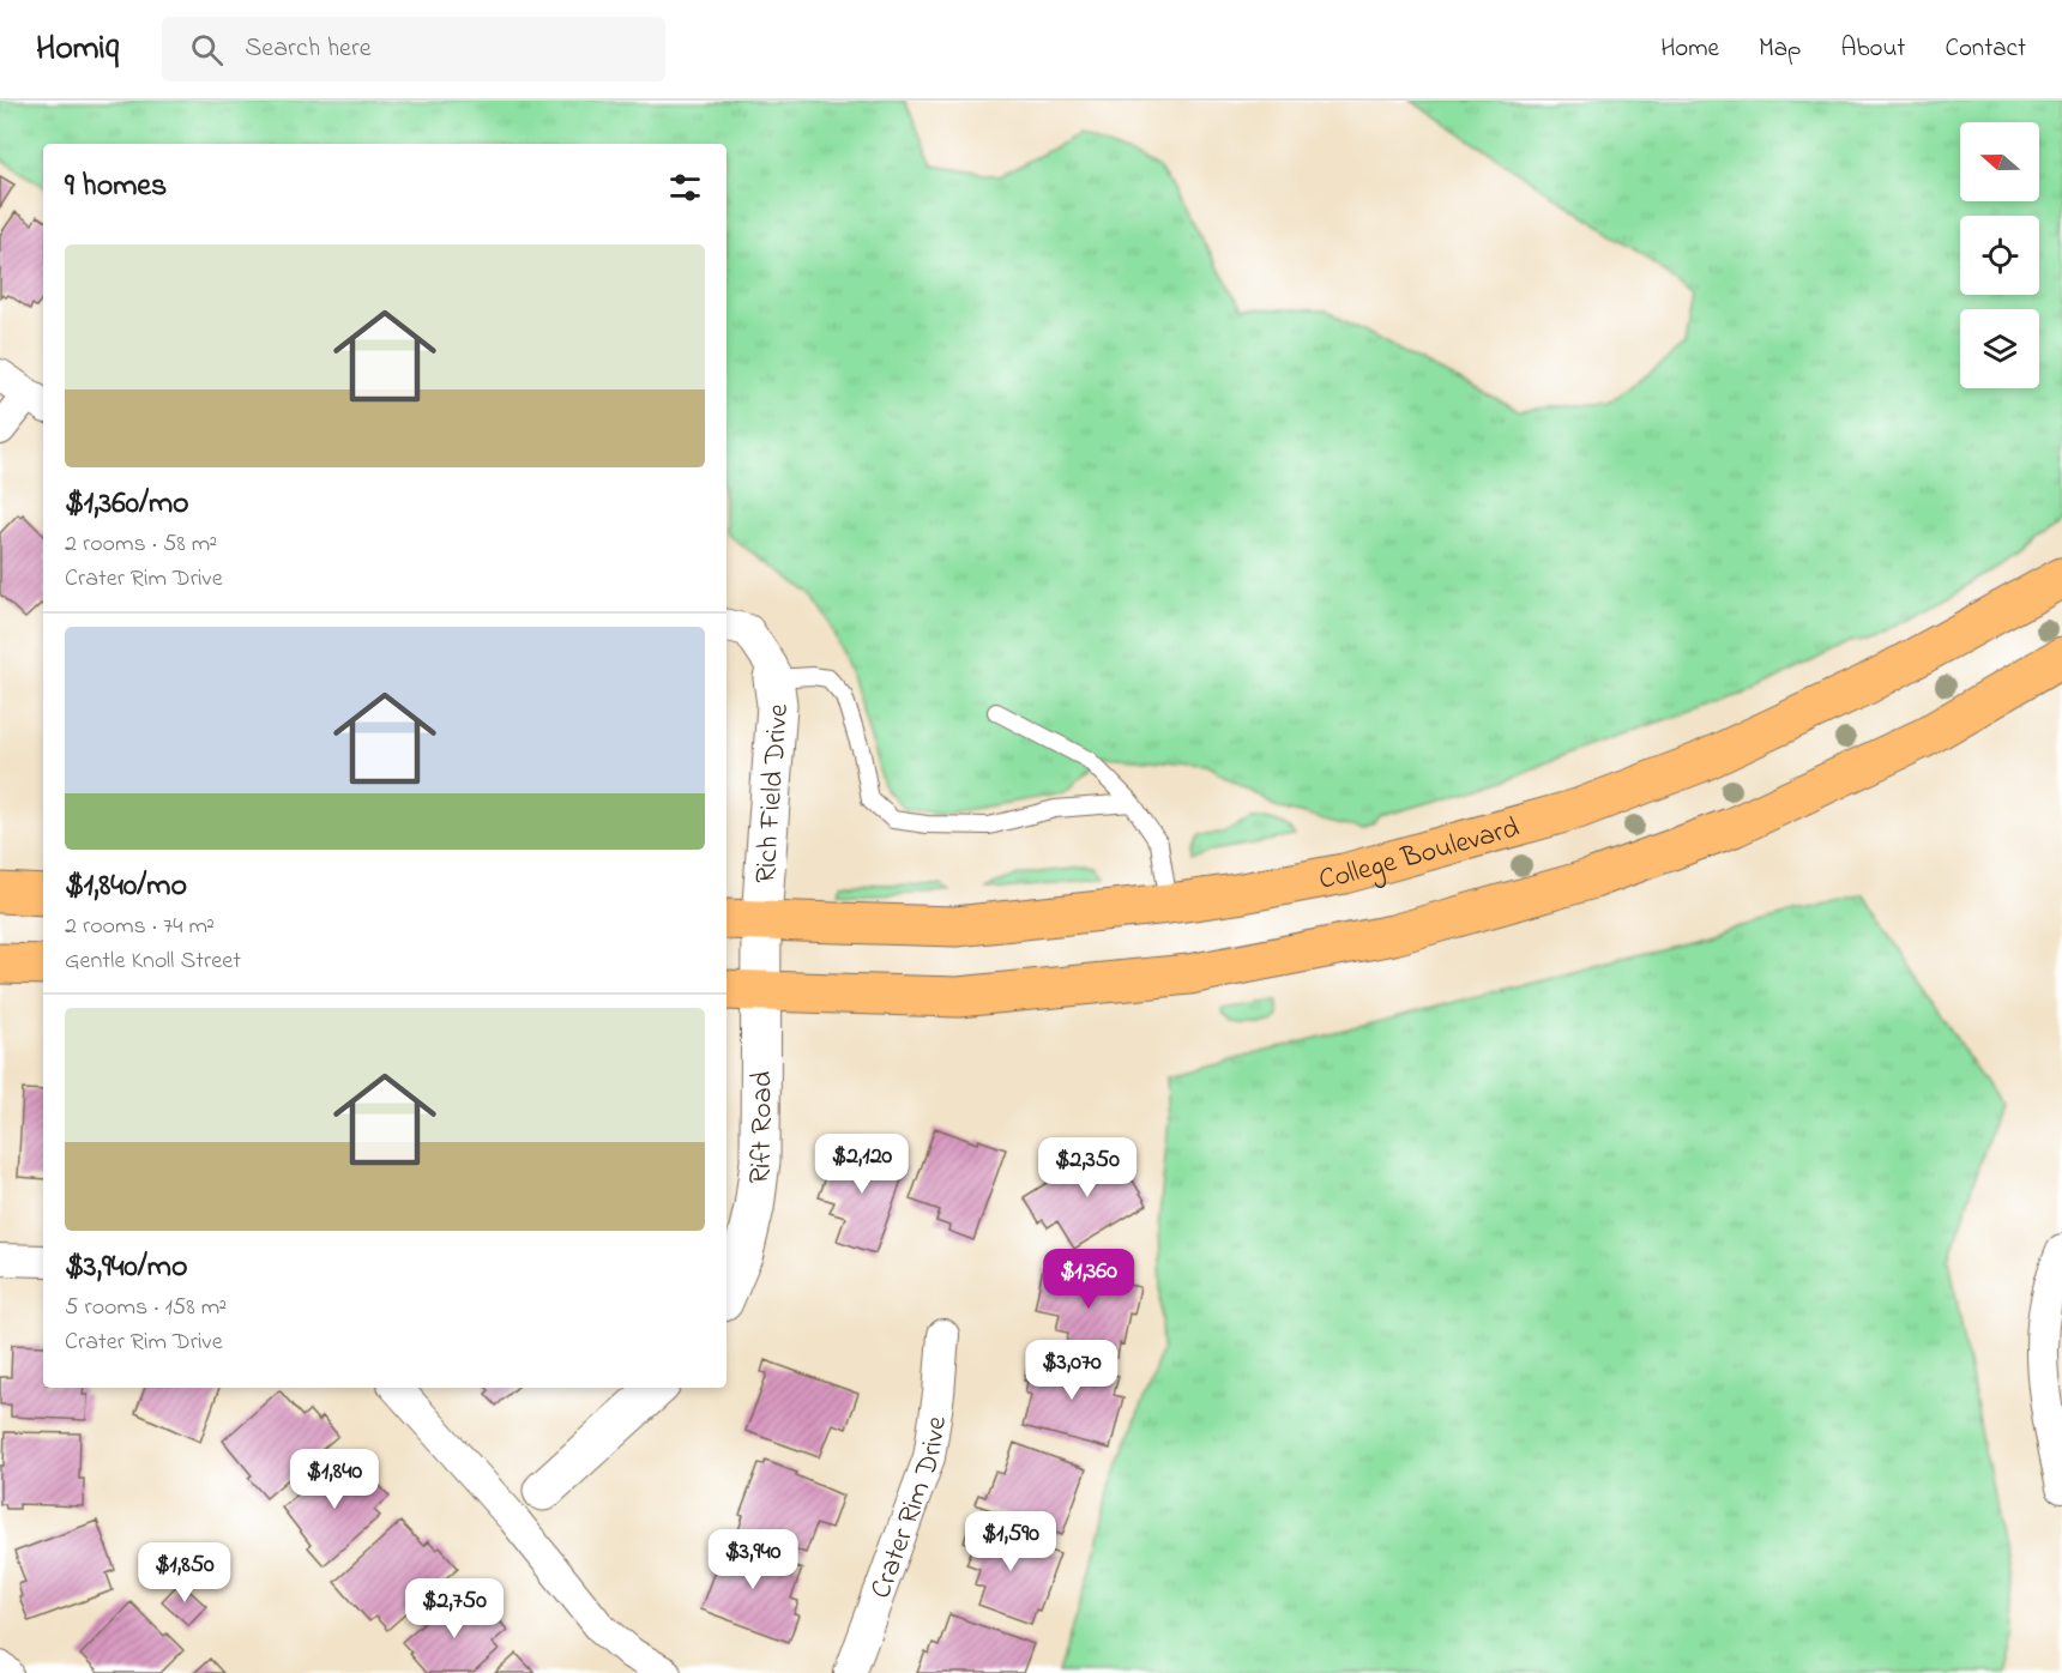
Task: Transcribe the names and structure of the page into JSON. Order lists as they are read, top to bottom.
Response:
{
  "streets": {
    "main road": ["College Boulevard"],
    "street": ["Rich Field Drive", "Rift Road", "Crater Rim Drive"]
  },
  "crossings": [
    ["Rich Field Drive", "College Boulevard"],
    ["Rich Field Drive", "Rift Road"]
  ],
  "north": "left",
  "page": {
    "header": "Homiq",
    "search": "Search here",
    "nav": [
      "Home",
      "Map",
      "About",
      "Contact"
    ],
    "heading": "9 homes",
    "list": [
      {
        "name": "$1,360/mo",
        "note": "2 rooms · 58 m² · Crater Rim Drive"
      },
      {
        "name": "$1,840/mo",
        "note": "2 rooms · 74 m² · Gentle Knoll Street"
      },
      {
        "name": "$3,940/mo",
        "note": "5 rooms · 158 m² · Crater Rim Drive"
      }
    ],
    "price": [
      "$2,120",
      "$2,350",
      "$1,360",
      "$3,070",
      "$1,840",
      "$1,590",
      "$3,940",
      "$1,850",
      "$2,750"
    ]
  }
}
